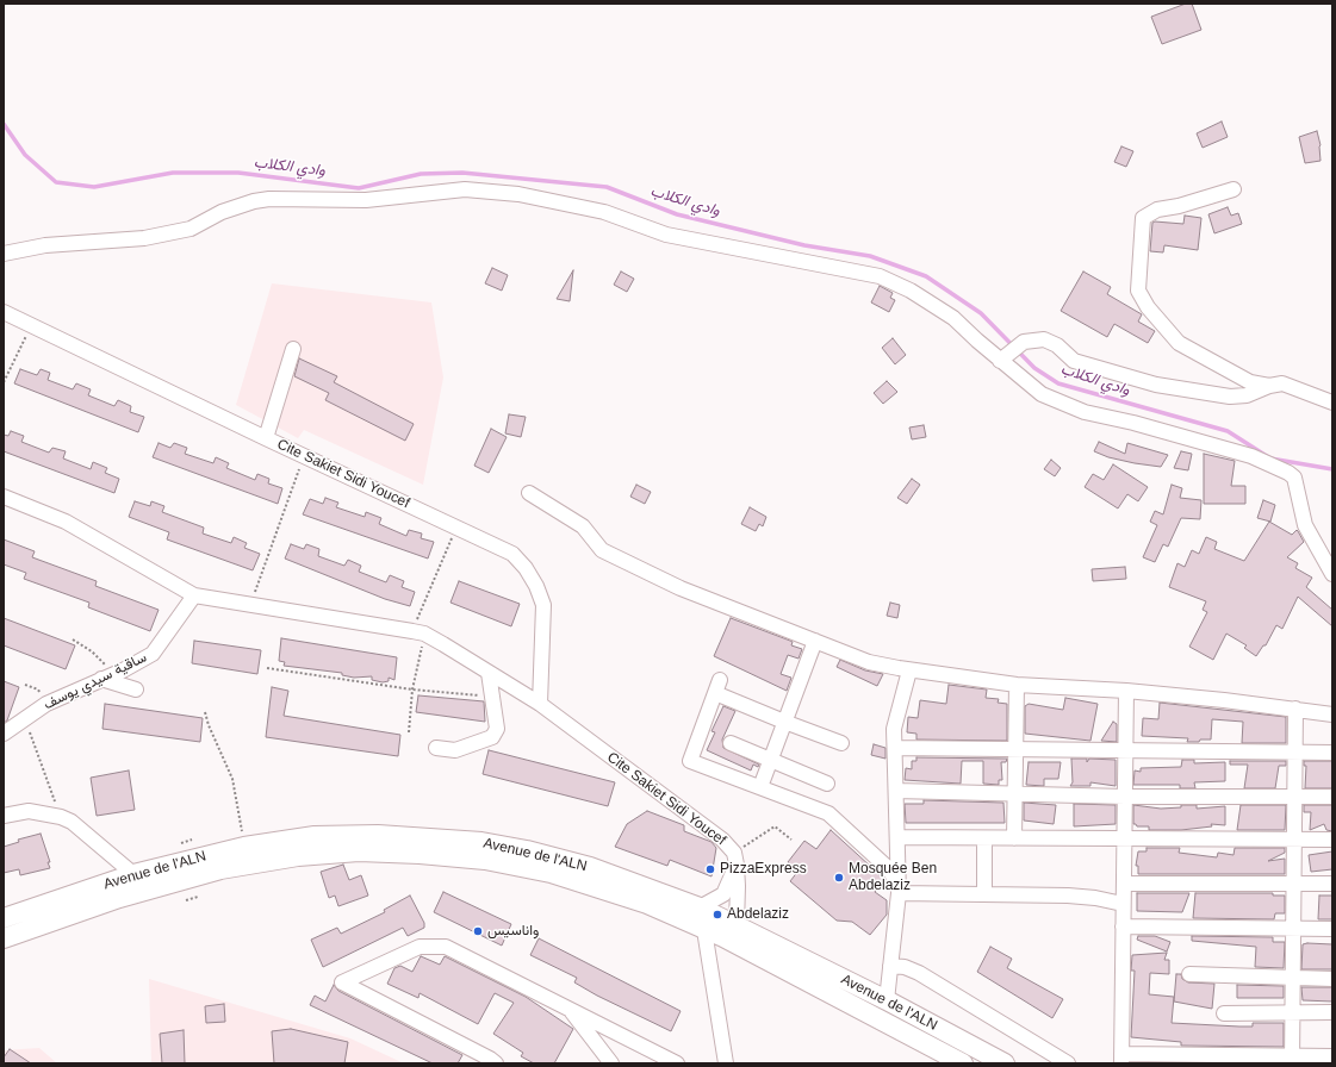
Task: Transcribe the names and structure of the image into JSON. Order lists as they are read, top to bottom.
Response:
{
  "streets": {
    "main road": ["Avenue de l'ALN"],
    "street": ["Cite Sakiet Sidi Youcef", "ساقية سيدي يوسف"]
  },
  "crossings": [
    ["Cite Sakiet Sidi Youcef", "ساقية سيدي يوسف"]
  ],
  "water": ["وادي الكلاب"],
  "places": [
    "PizzaExpress",
    "Mosquée Ben Abdelaziz",
    "Abdelaziz",
    "واناسيس"
  ]
}
